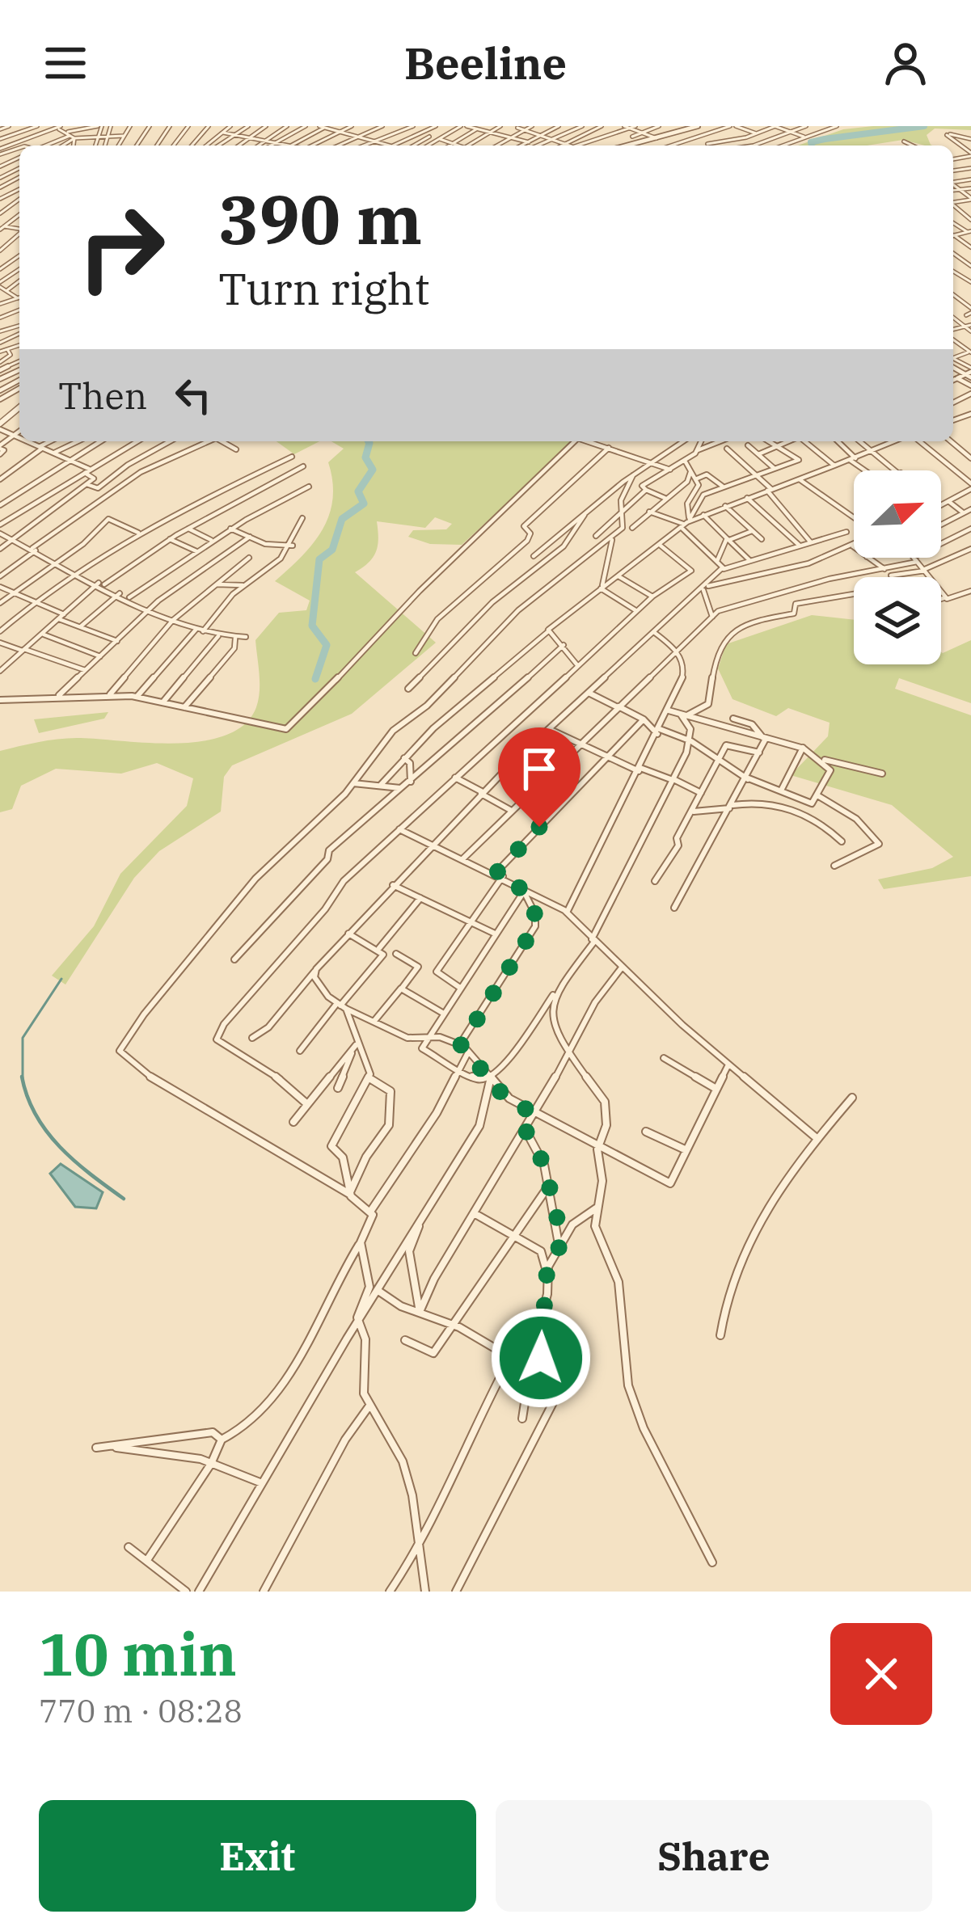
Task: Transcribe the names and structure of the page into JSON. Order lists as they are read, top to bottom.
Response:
{
  "north": "top right",
  "page": {
    "header": "Beeline",
    "turn": ["390 m", "Turn right"],
    "then": "Then",
    "heading": ["10 min", "770 m · 08:28"],
    "buttons": ["Exit", "Share"]
  }
}
